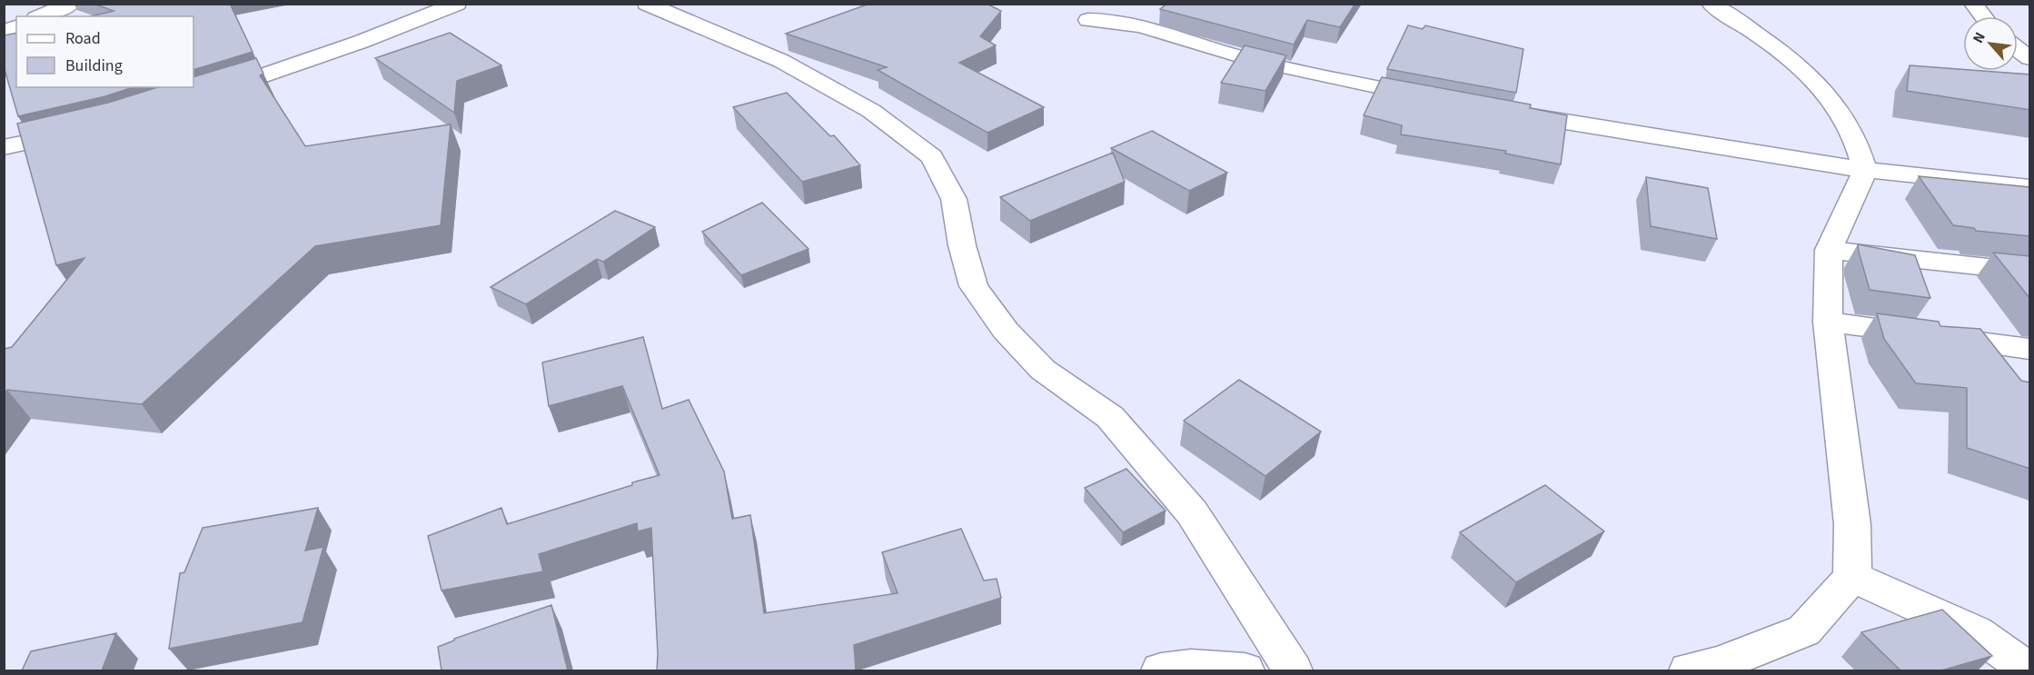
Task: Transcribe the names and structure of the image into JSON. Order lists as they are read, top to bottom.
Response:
{
  "legend": ["Road", "Building"],
  "north": "top left"
}
